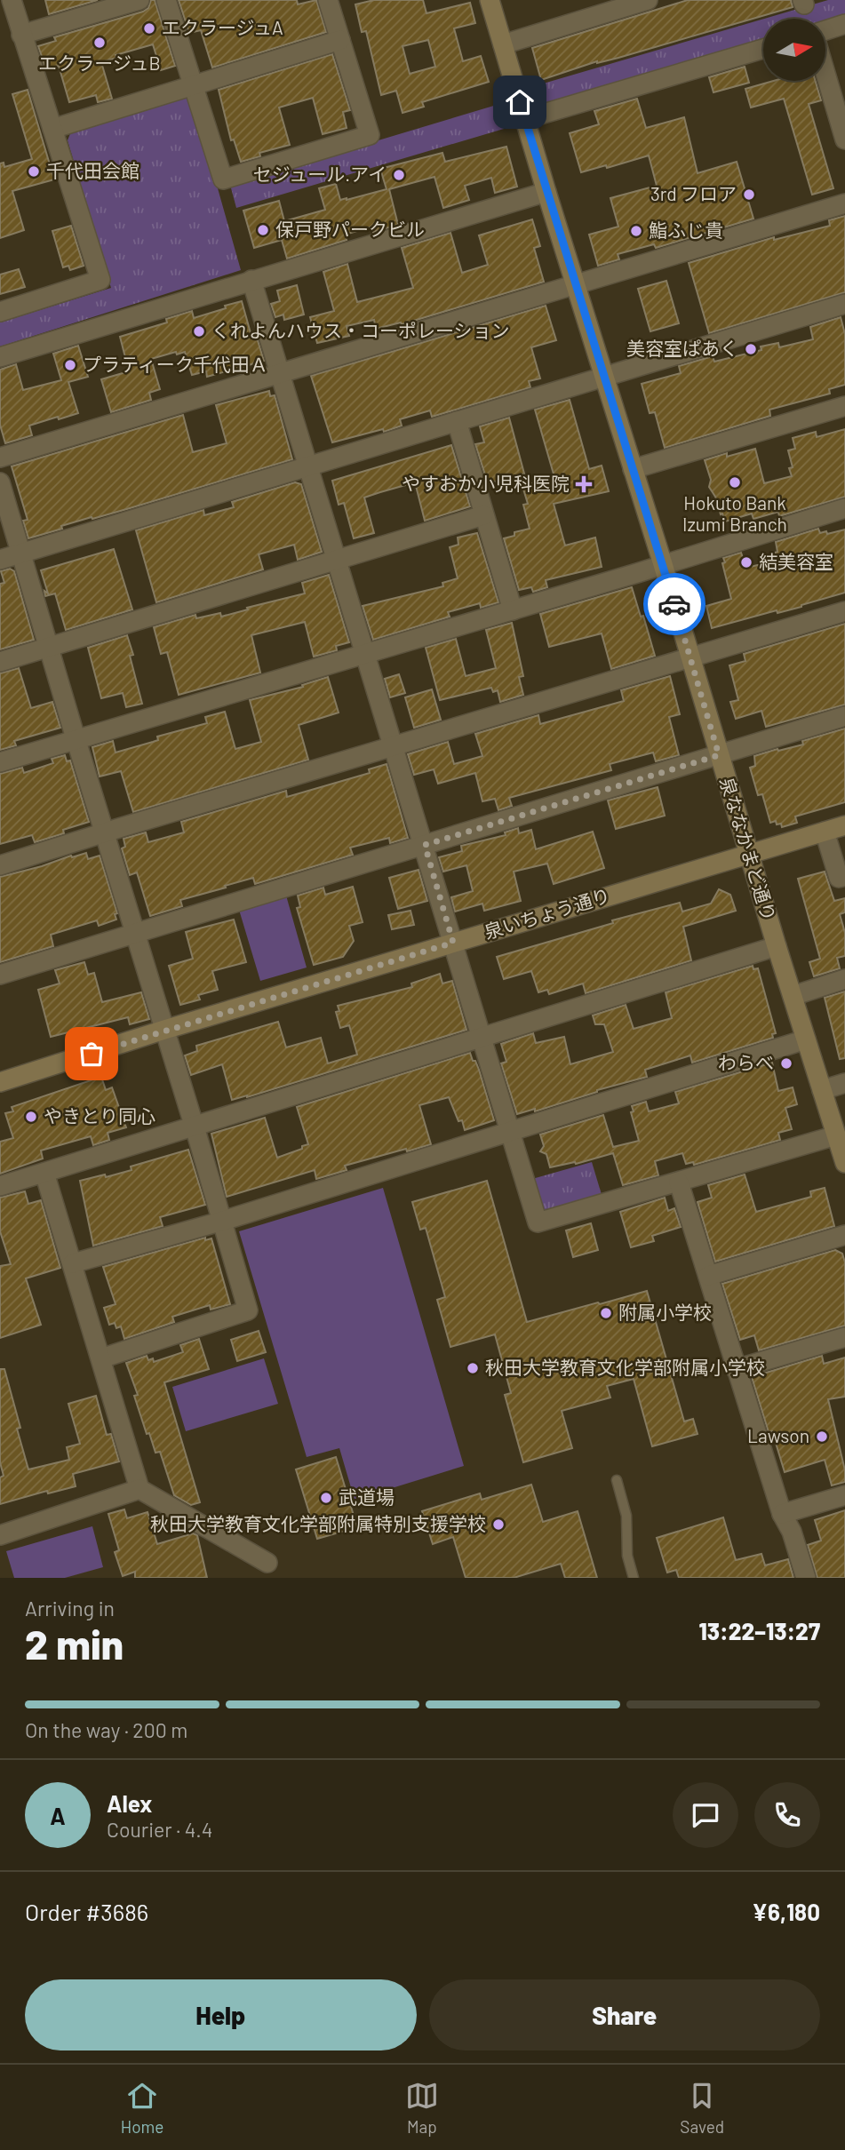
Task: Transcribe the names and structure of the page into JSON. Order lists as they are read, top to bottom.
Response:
{
  "streets": {
    "street": ["泉ななかまど通り", "泉いちょう通り"]
  },
  "crossings": [
    ["泉ななかまど通り", "泉いちょう通り"]
  ],
  "places": {
    "other": [
      "エクラージュA",
      "エクラージュB",
      "千代田会館",
      "セジュール.アイ",
      "3rd フロア",
      "保戸野パークビル",
      "鮨ふじ貴",
      "くれよんハウス・コーポレーション",
      "美容室ぱあく",
      "プラティーク千代田Ａ",
      "Hokuto Bank Izumi Branch",
      "結美容室",
      "わらべ",
      "やきとり同心",
      "附属小学校",
      "秋田大学教育文化学部附属小学校",
      "Lawson",
      "武道場",
      "秋田大学教育文化学部附属特別支援学校"
    ],
    "health": ["やすおか小児科医院"]
  },
  "north": "right",
  "page": {
    "heading": ["2 min", "Arriving in", "13:22–13:27"],
    "panel": [
      "Alex",
      "Courier · 4.4",
      "Order #3686",
      "¥6,180"
    ],
    "bar": "On the way · 200 m",
    "round": "A",
    "buttons": ["Help", "Share"],
    "tabs": ["Home", "Map", "Saved"]
  }
}
